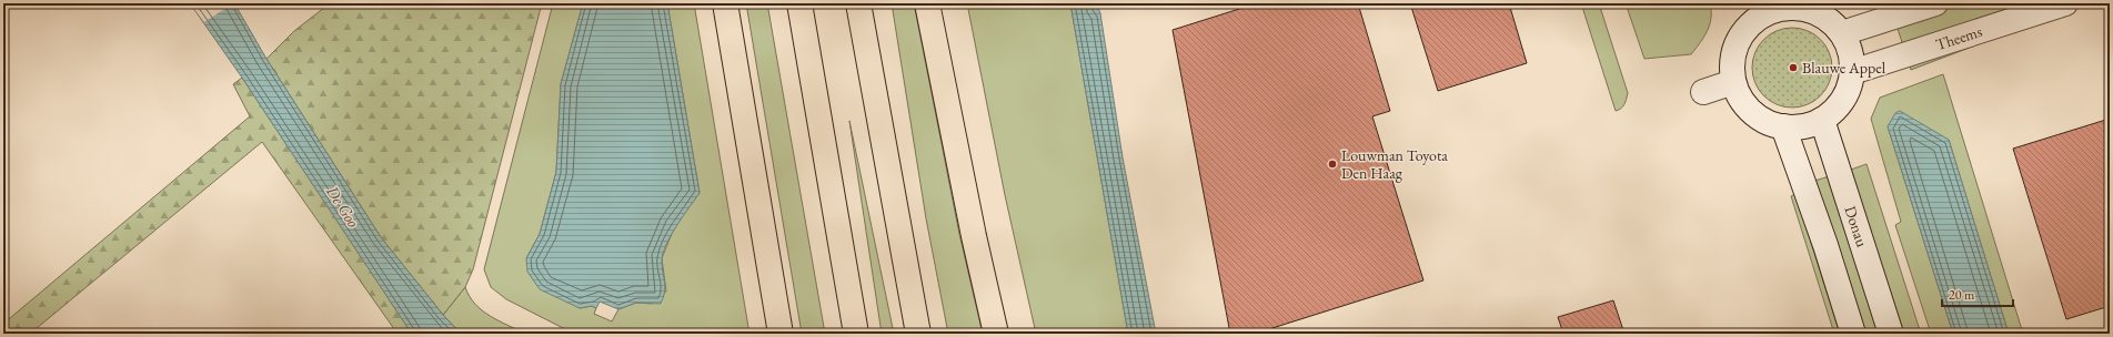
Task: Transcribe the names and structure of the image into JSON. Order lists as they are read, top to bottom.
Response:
{
  "streets": {
    "main road": ["Theems", "Donau"]
  },
  "crossings": [
    ["Theems", "Donau"]
  ],
  "water": ["De Goo"],
  "places": ["Blauwe Appel", "Louwman Toyota Den Haag"],
  "scale_bar": "20 m"
}
